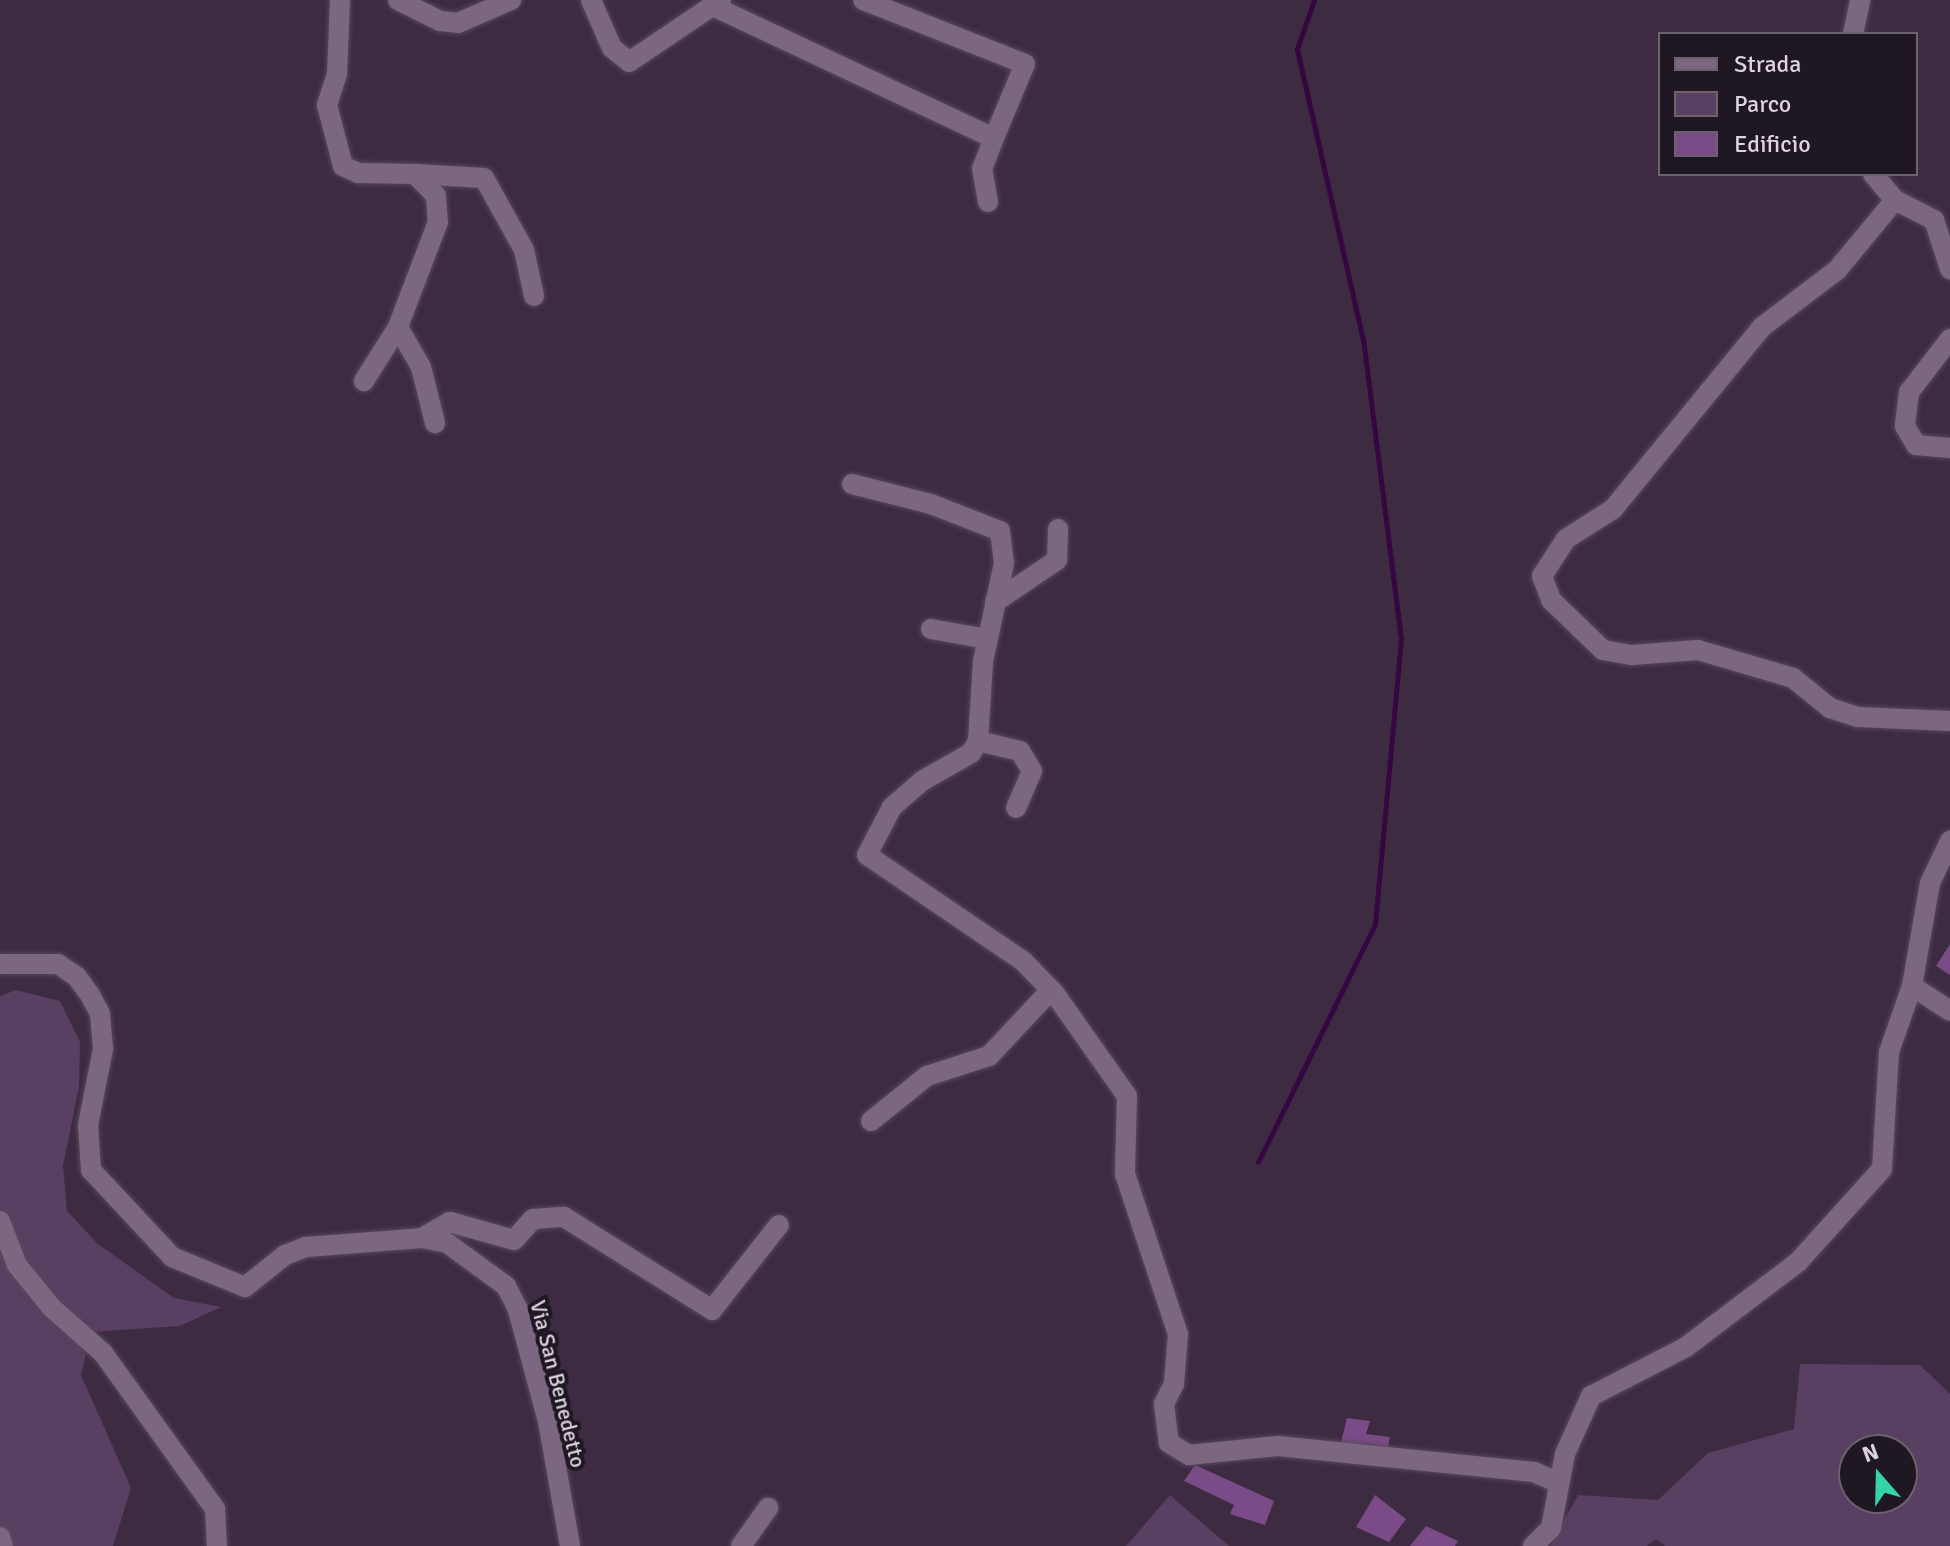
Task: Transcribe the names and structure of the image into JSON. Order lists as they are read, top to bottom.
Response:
{
  "streets": {
    "street": ["Via San Benedetto"]
  },
  "legend": ["Strada", "Parco", "Edificio"],
  "north": "top"
}
